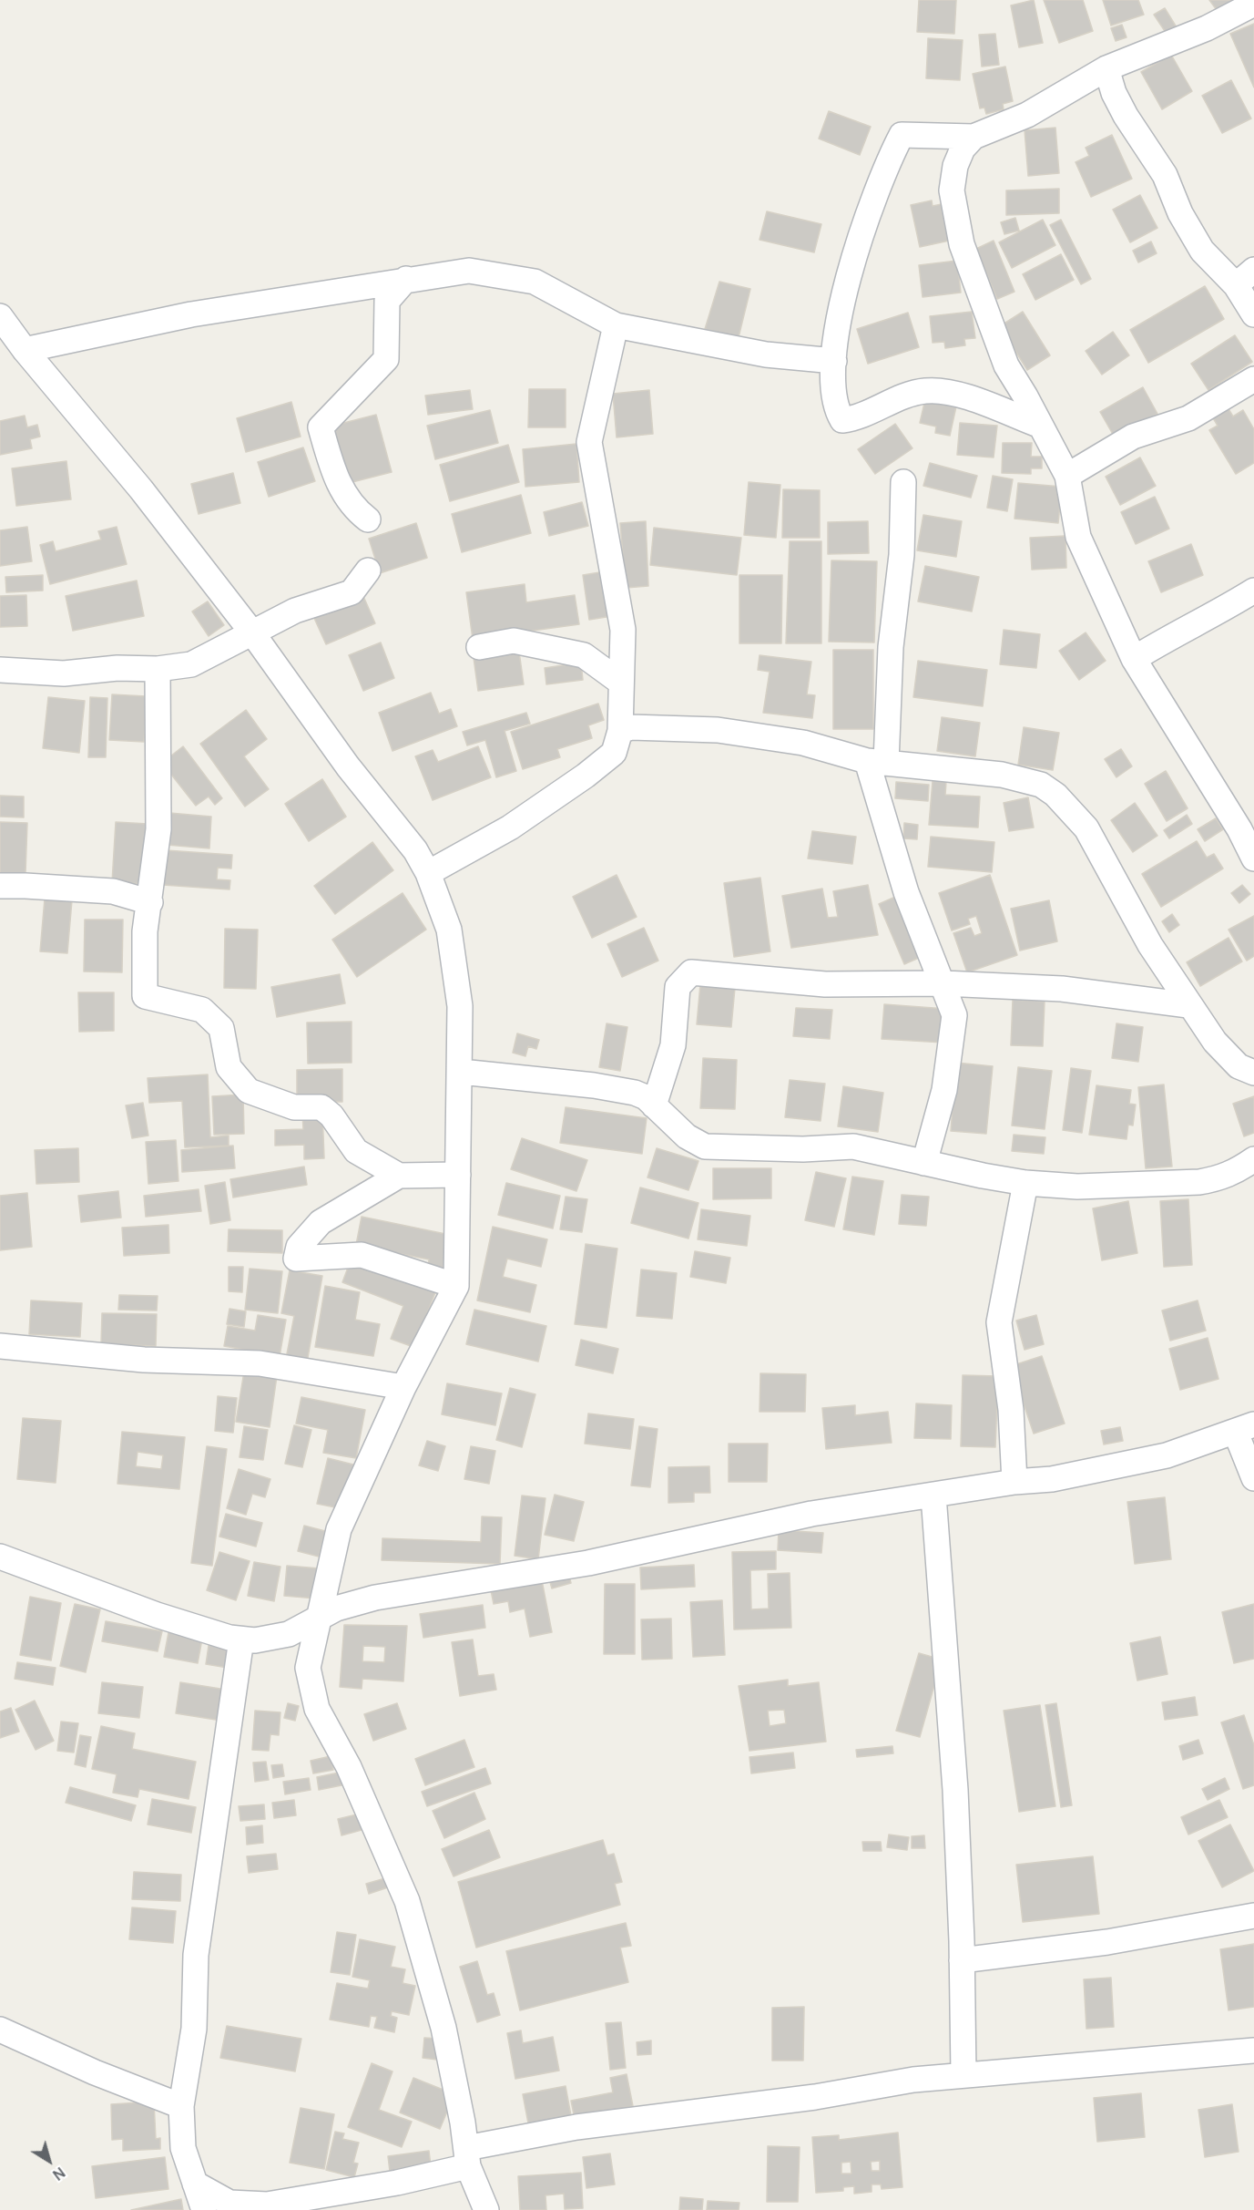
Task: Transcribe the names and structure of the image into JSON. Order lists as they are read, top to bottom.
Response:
{
  "north": "bottom right"
}
